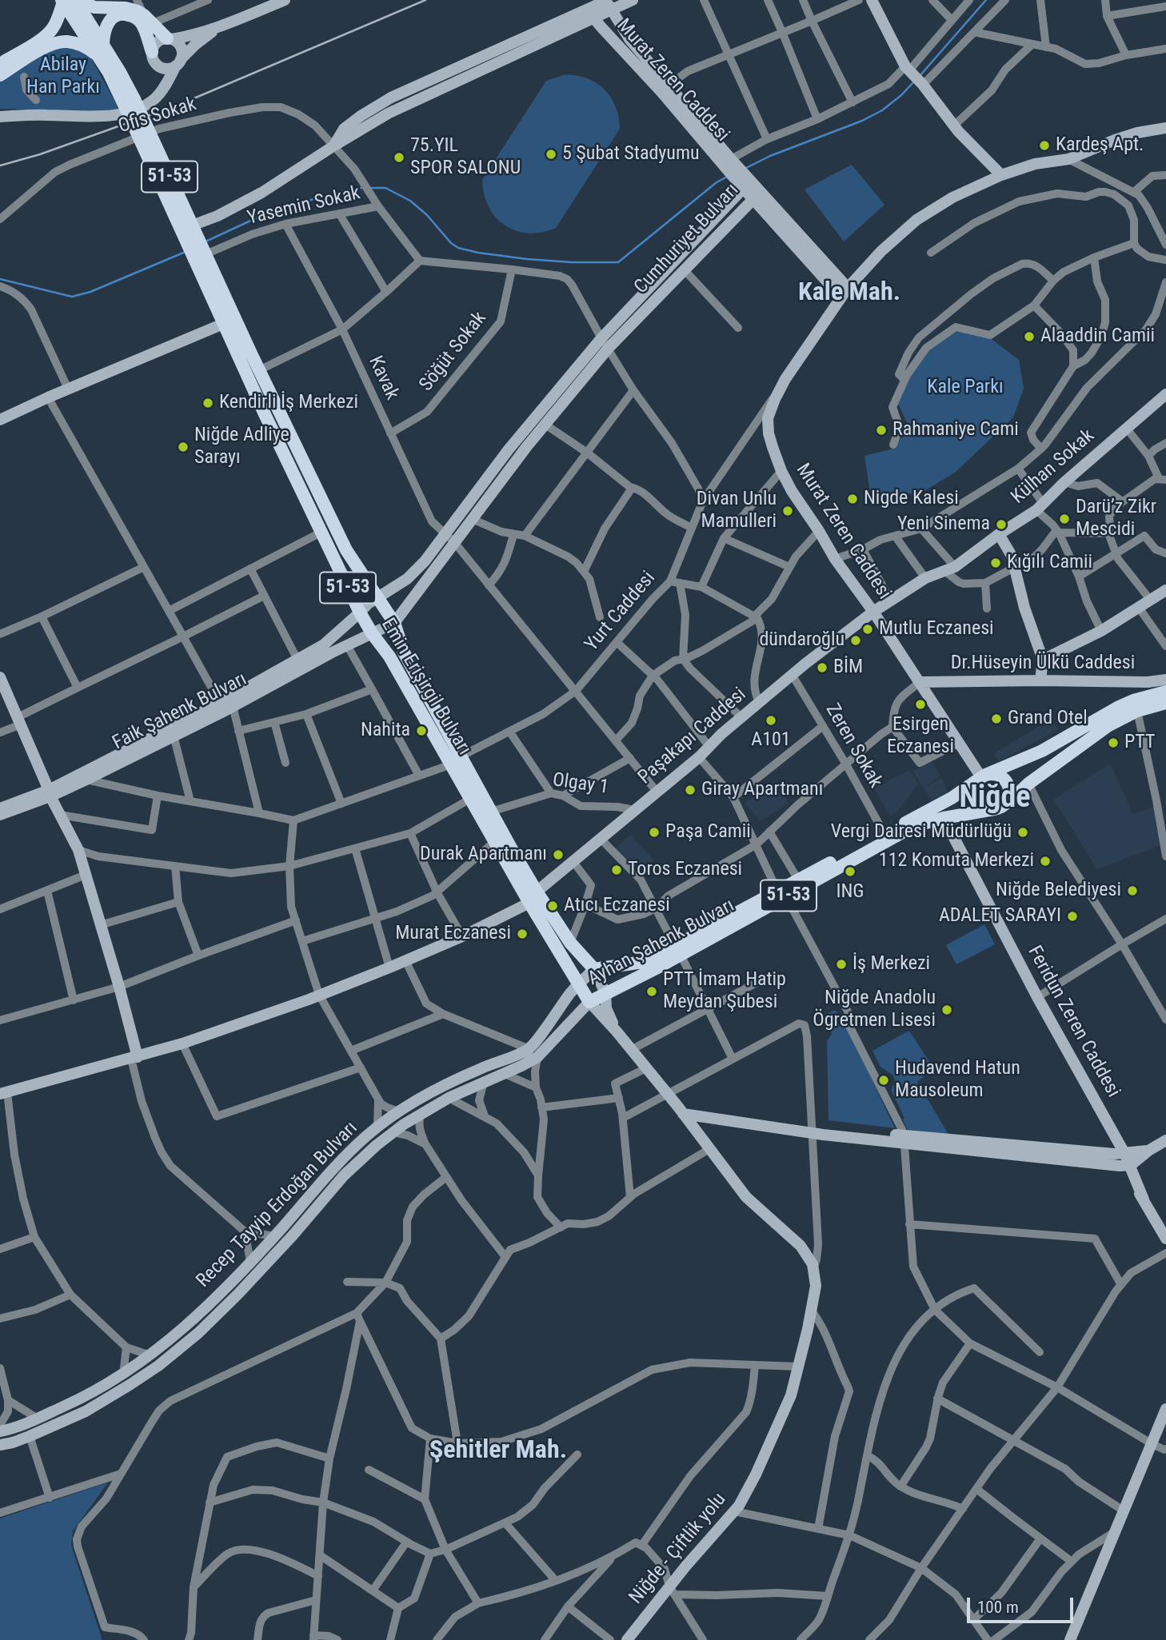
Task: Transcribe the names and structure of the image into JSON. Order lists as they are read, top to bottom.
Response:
{
  "streets": {
    "main road": [
      "Murat Zeren Caddesi",
      "51-53",
      "Cumhuriyet Bulvarı",
      "Külhan Sokak",
      "Dr.Hüseyin Ülkü Caddesi",
      "Emin Erişirgil Bulvarı",
      "Faik Şahenk Bulvarı",
      "Paşakapı Caddesi",
      "Ayhan Şahenk Bulvarı",
      "Feridun Zeren Caddesi",
      "Recep Tayyip Erdoğan Bulvarı",
      "Niğde - Çiftlik yolu"
    ],
    "street": [
      "Ofis Sokak",
      "Yasemin Sokak",
      "Söğüt Sokak",
      "Kavak",
      "Yurt Caddesi",
      "Zeren Sokak",
      "Olgay 1"
    ]
  },
  "crossings": [
    ["Murat Zeren Caddesi", "51-53"],
    ["Murat Zeren Caddesi", "Cumhuriyet Bulvarı"],
    ["Murat Zeren Caddesi", "Külhan Sokak"],
    ["Murat Zeren Caddesi", "Yurt Caddesi"],
    ["Murat Zeren Caddesi", "Dr.Hüseyin Ülkü Caddesi"],
    ["Murat Zeren Caddesi", "Paşakapı Caddesi"],
    ["Murat Zeren Caddesi", "Ayhan Şahenk Bulvarı"],
    ["Ofis Sokak", "Yasemin Sokak"],
    ["51-53", "Yasemin Sokak"],
    ["51-53", "Emin Erişirgil Bulvarı"],
    ["51-53", "Ayhan Şahenk Bulvarı"],
    ["Yasemin Sokak", "Kavak"],
    ["Yasemin Sokak", "Emin Erişirgil Bulvarı"],
    ["Cumhuriyet Bulvarı", "Kavak"],
    ["Cumhuriyet Bulvarı", "Emin Erişirgil Bulvarı"],
    ["Cumhuriyet Bulvarı", "Faik Şahenk Bulvarı"],
    ["Söğüt Sokak", "Kavak"],
    ["Kavak", "Yurt Caddesi"],
    ["Kavak", "Paşakapı Caddesi"],
    ["Külhan Sokak", "Paşakapı Caddesi"],
    ["Yurt Caddesi", "Emin Erişirgil Bulvarı"],
    ["Emin Erişirgil Bulvarı", "Faik Şahenk Bulvarı"],
    ["Emin Erişirgil Bulvarı", "Paşakapı Caddesi"],
    ["Emin Erişirgil Bulvarı", "Olgay 1"],
    ["Emin Erişirgil Bulvarı", "Ayhan Şahenk Bulvarı"],
    ["Emin Erişirgil Bulvarı", "Recep Tayyip Erdoğan Bulvarı"],
    ["Paşakapı Caddesi", "Zeren Sokak"],
    ["Paşakapı Caddesi", "Olgay 1"],
    ["Zeren Sokak", "Ayhan Şahenk Bulvarı"],
    ["Ayhan Şahenk Bulvarı", "Feridun Zeren Caddesi"],
    ["Ayhan Şahenk Bulvarı", "Recep Tayyip Erdoğan Bulvarı"]
  ],
  "districts": ["Kale Mah.", "Niğde", "Şehitler Mah."],
  "parks": ["Abilay Han Parkı", "Kale Parkı"],
  "places": [
    "Kardeş Apt.",
    "5 Şubat Stadyumu",
    "75.YIL SPOR SALONU",
    "Alaaddin Camii",
    "Kendirli İş Merkezi",
    "Rahmaniye Cami",
    "Niğde Adliye Sarayı",
    "Nigde Kalesi",
    "Divan Unlu Mamulleri",
    "Darü’z Zikr Mescidi",
    "Yeni Sinema",
    "Kığılı Camii",
    "Mutlu Eczanesi",
    "dündaroğlu",
    "BİM",
    "Esirgen Eczanesi",
    "Grand Otel",
    "A101",
    "Nahita",
    "PTT",
    "Giray Apartmanı",
    "Paşa Camii",
    "Vergi Dairesi Müdürlüğü",
    "Durak Apartmanı",
    "112 Komuta Merkezi",
    "Toros Eczanesi",
    "ING",
    "Niğde Belediyesi",
    "Atıcı Eczanesi",
    "ADALET SARAYI",
    "Murat Eczanesi",
    "İş Merkezi",
    "PTT İmam Hatip Meydan Şubesi",
    "Niğde Anadolu Ögretmen Lisesi",
    "Hudavend Hatun Mausoleum"
  ],
  "scale_bar": "100 m"
}
